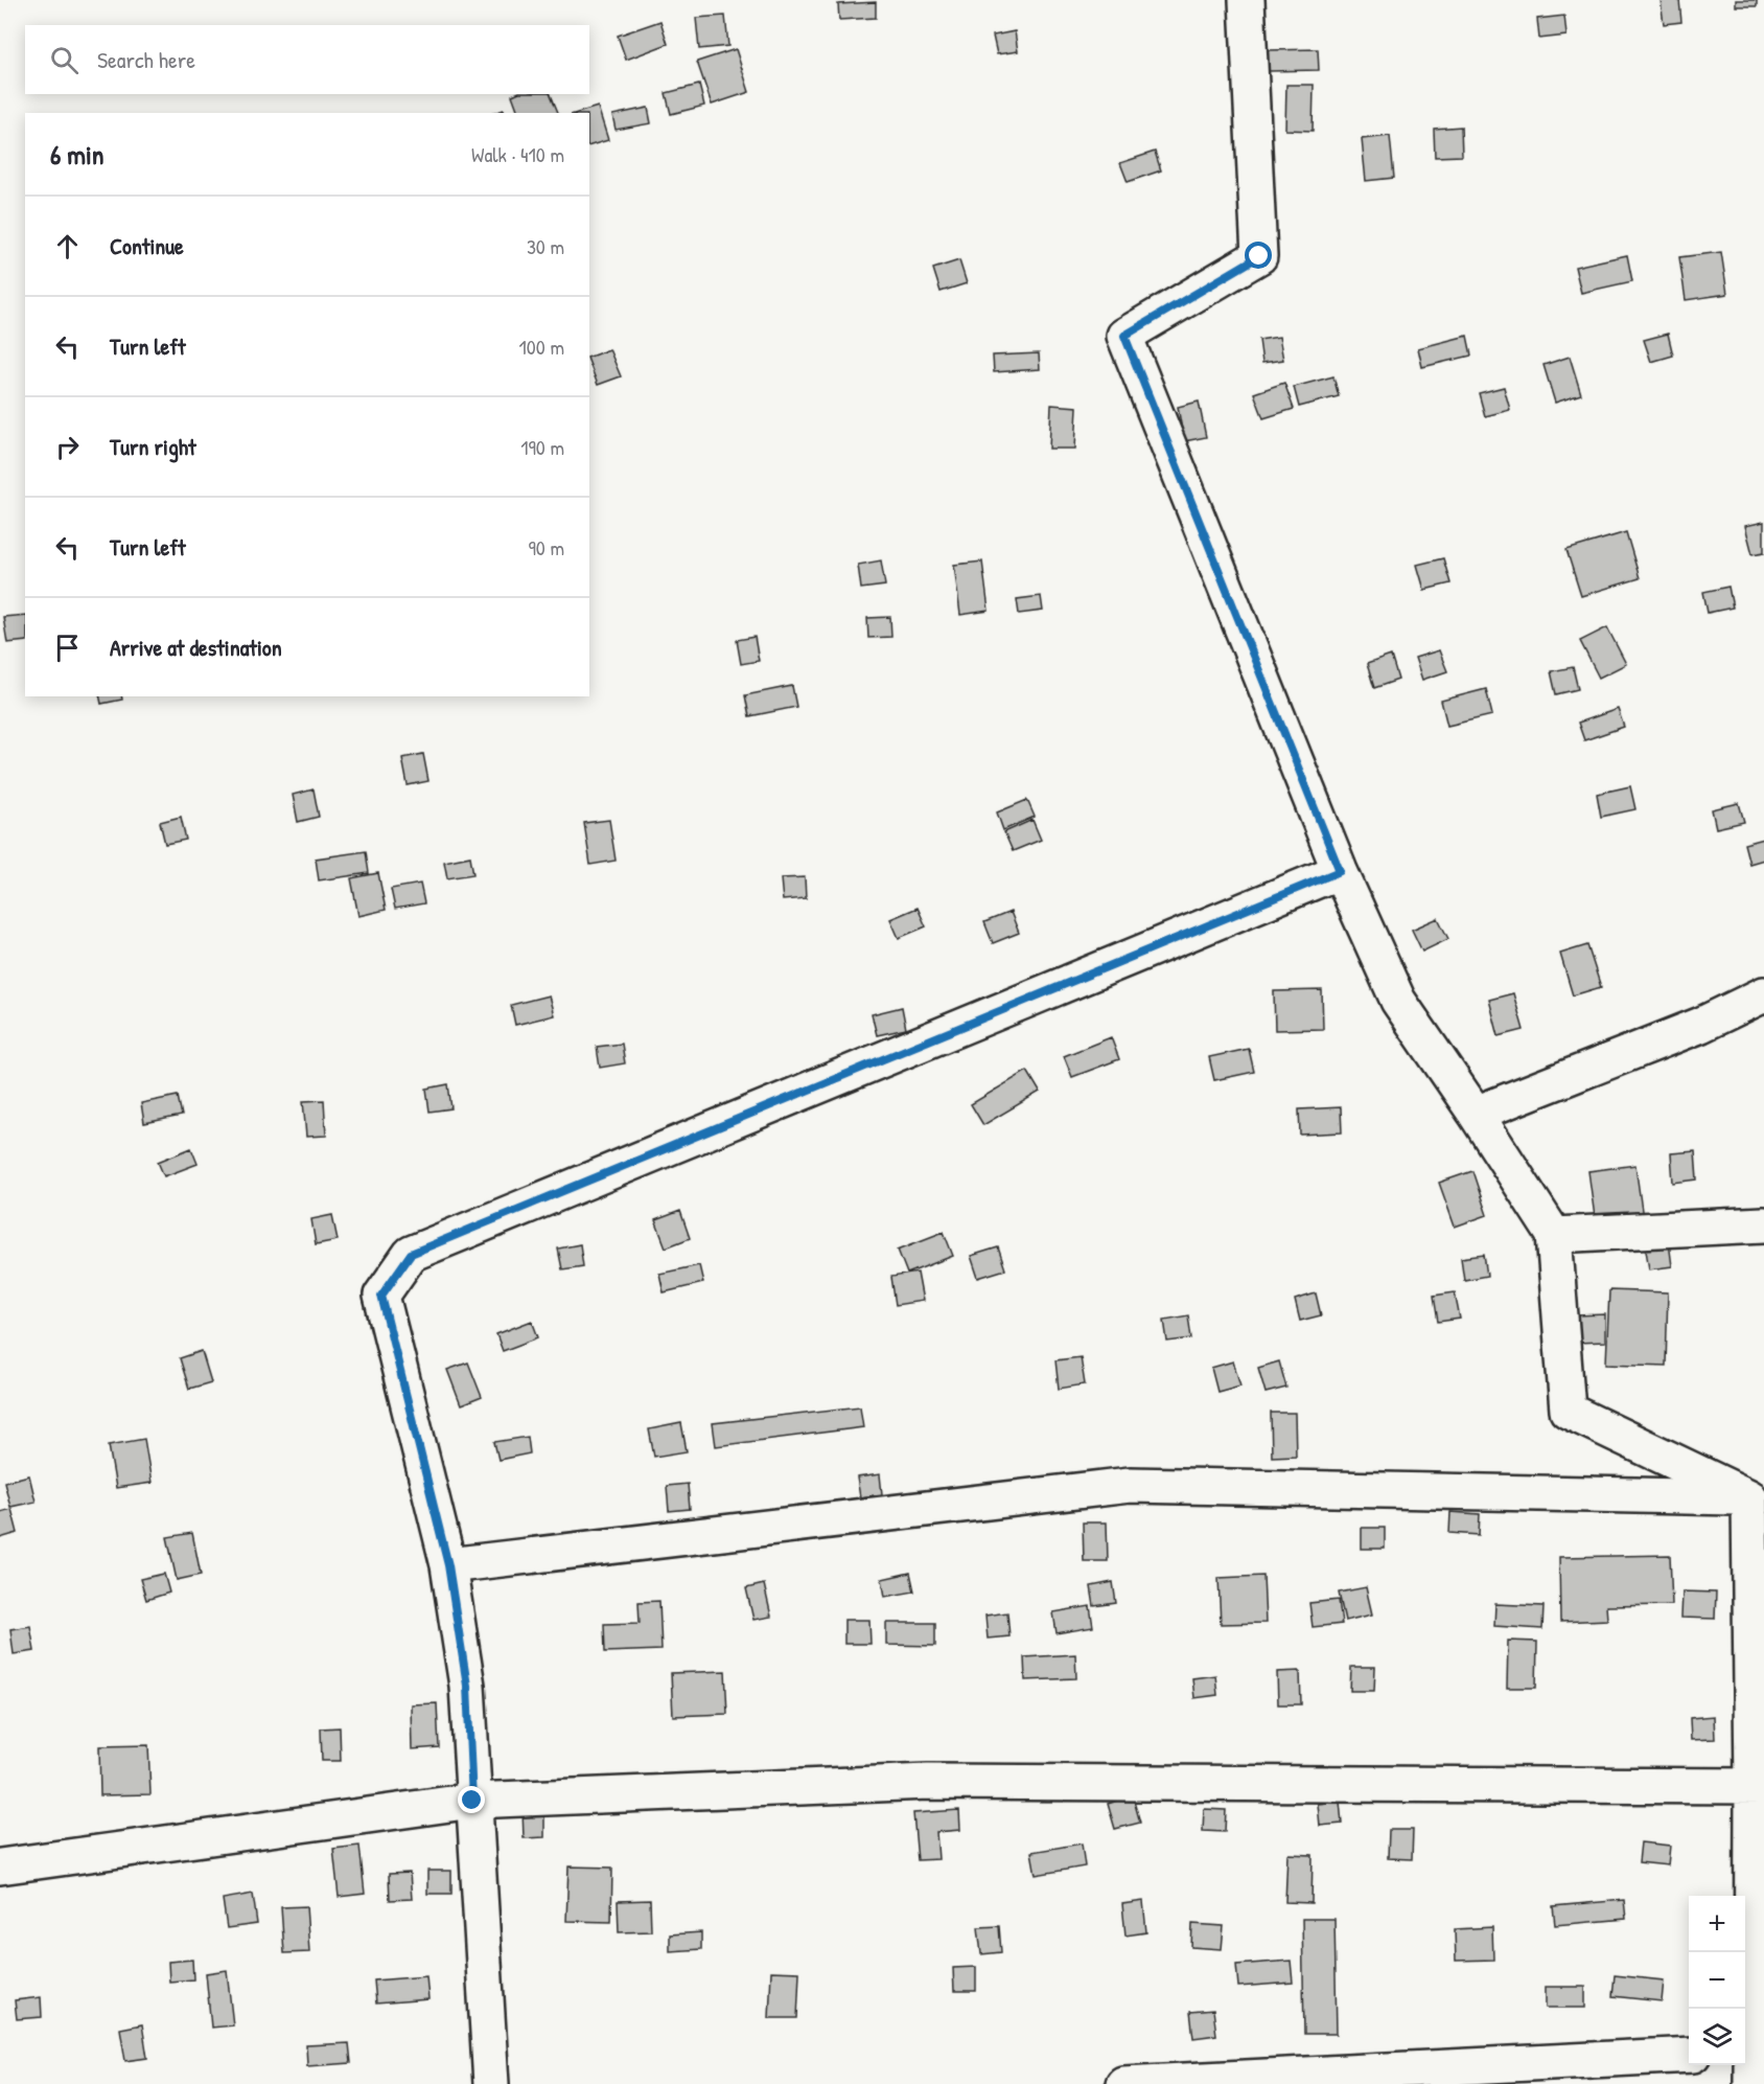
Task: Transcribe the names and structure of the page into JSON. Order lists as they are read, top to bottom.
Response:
{
  "page": {
    "search": "Search here",
    "heading": ["6 min", "Walk · 410 m"],
    "list": [
      ["Continue", "30 m"],
      ["Turn left", "100 m"],
      ["Turn right", "190 m"],
      ["Turn left", "90 m"],
      "Arrive at destination"
    ],
    "map_buttons": ["+", "−"]
  }
}
